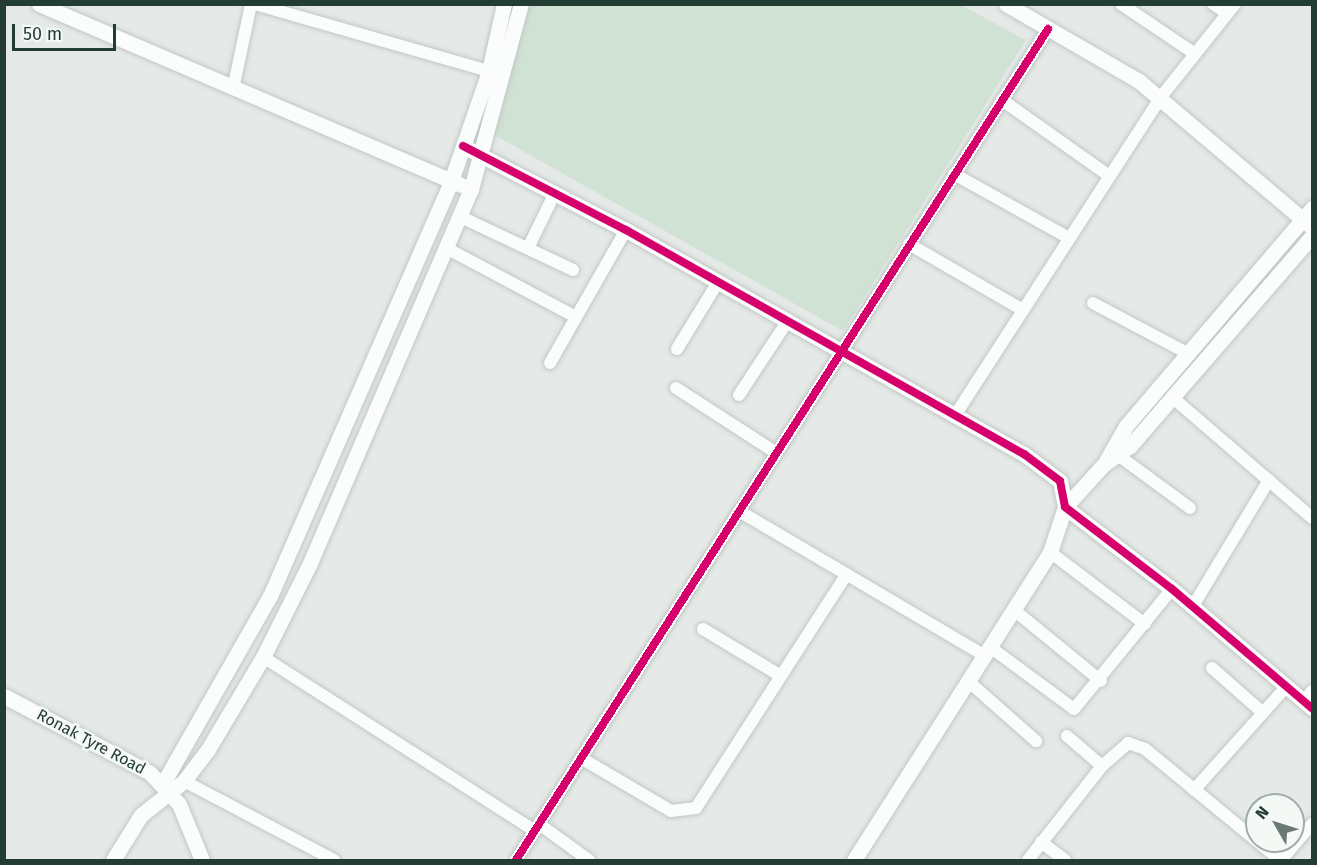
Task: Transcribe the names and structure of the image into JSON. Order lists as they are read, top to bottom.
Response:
{
  "streets": {
    "street": ["Ronak Tyre Road"]
  },
  "scale_bar": "50 m",
  "north": "top left"
}
